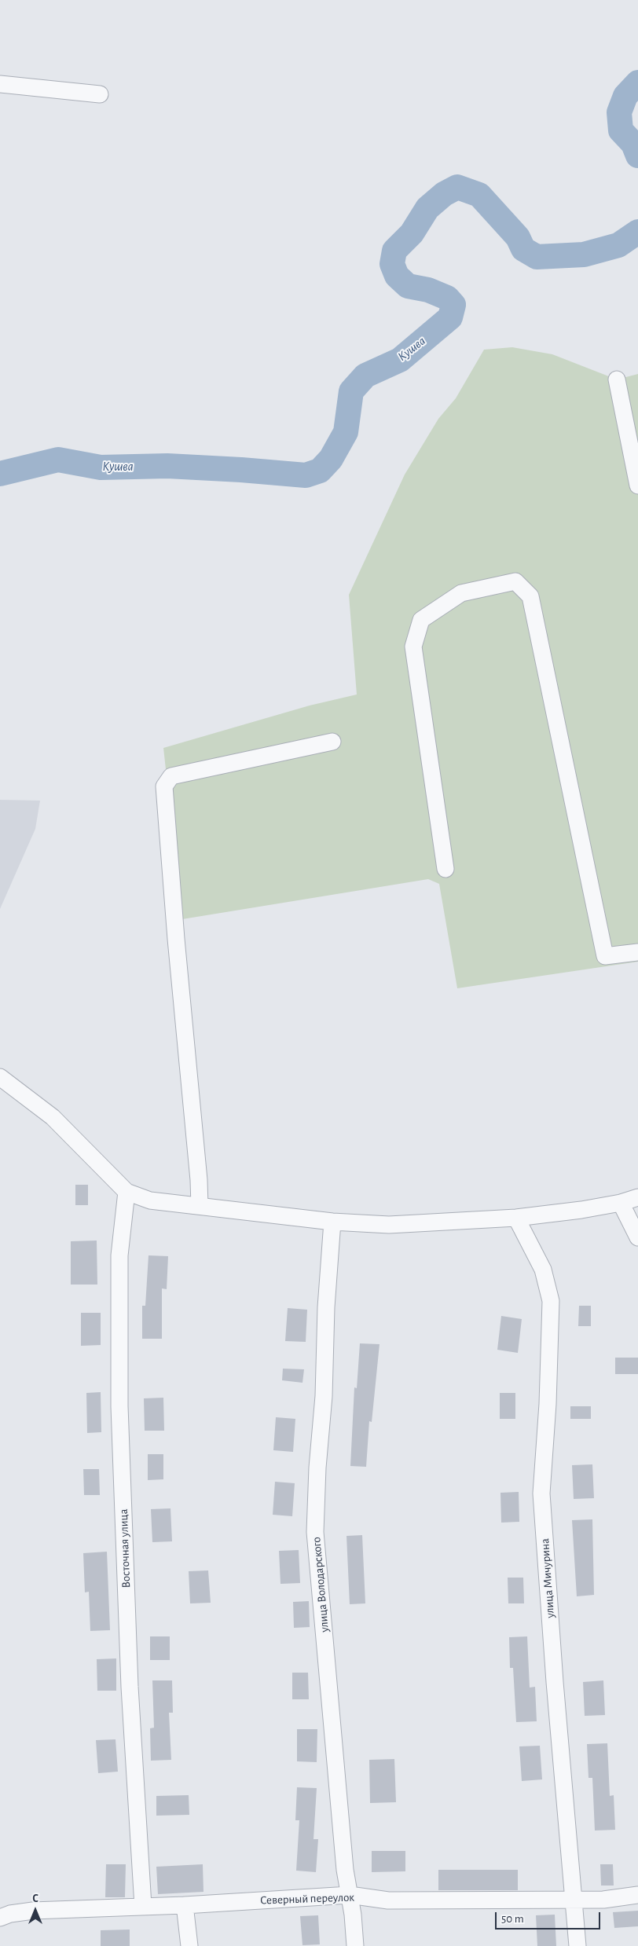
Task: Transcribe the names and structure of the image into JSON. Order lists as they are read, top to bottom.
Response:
{
  "streets": {
    "street": [
      "Восточная улица",
      "улица Мичурина",
      "улица Володарского",
      "Северный переулок"
    ]
  },
  "crossings": [
    ["Восточная улица", "Северный переулок"],
    ["улица Мичурина", "Северный переулок"],
    ["улица Володарского", "Северный переулок"]
  ],
  "water": ["Кушва"],
  "scale_bar": "50 m",
  "north": "top"
}
